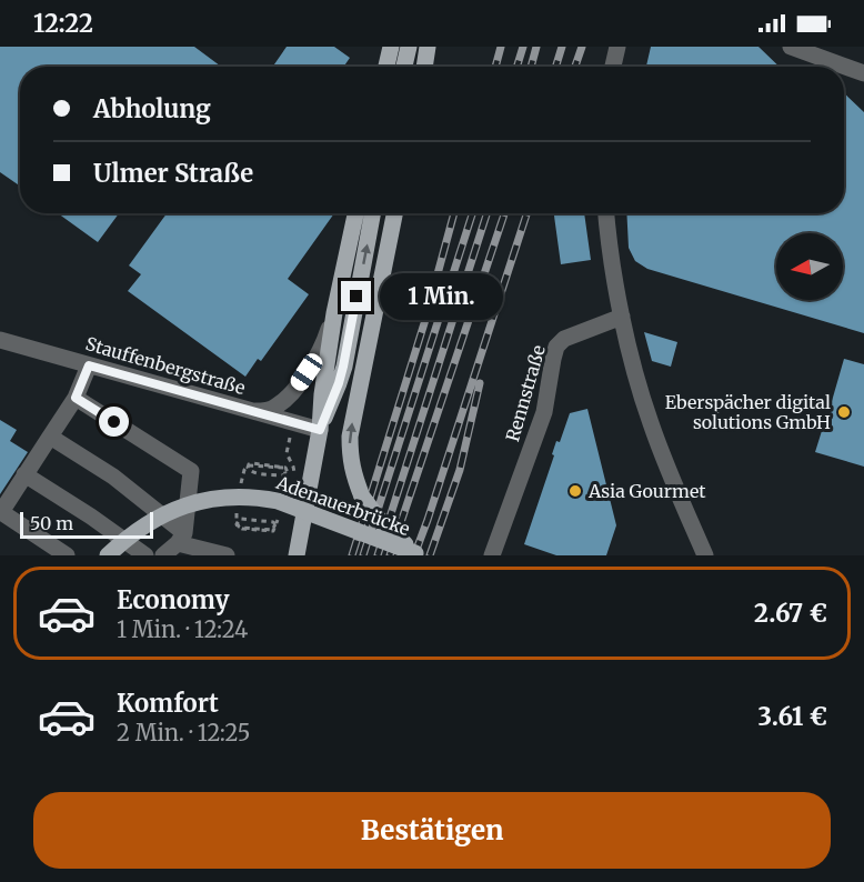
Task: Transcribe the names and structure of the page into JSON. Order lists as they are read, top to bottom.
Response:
{
  "streets": {
    "main road": ["Adenauerbrücke"],
    "street": ["Stauffenbergstraße", "Rennstraße"]
  },
  "places": ["Eberspächer digital solutions GmbH", "Asia Gourmet"],
  "scale_bar": "50 m",
  "north": "left",
  "page": {
    "status": "12:22",
    "banner": ["Abholung", "Ulmer Straße"],
    "bubble": "1 Min.",
    "scale": "50 m",
    "list": [
      {
        "name": "Economy",
        "note": "1 Min. · 12:24",
        "value": "2.67 €"
      },
      {
        "name": "Komfort",
        "note": "2 Min. · 12:25",
        "value": "3.61 €"
      }
    ],
    "buttons": "Bestätigen"
  }
}
